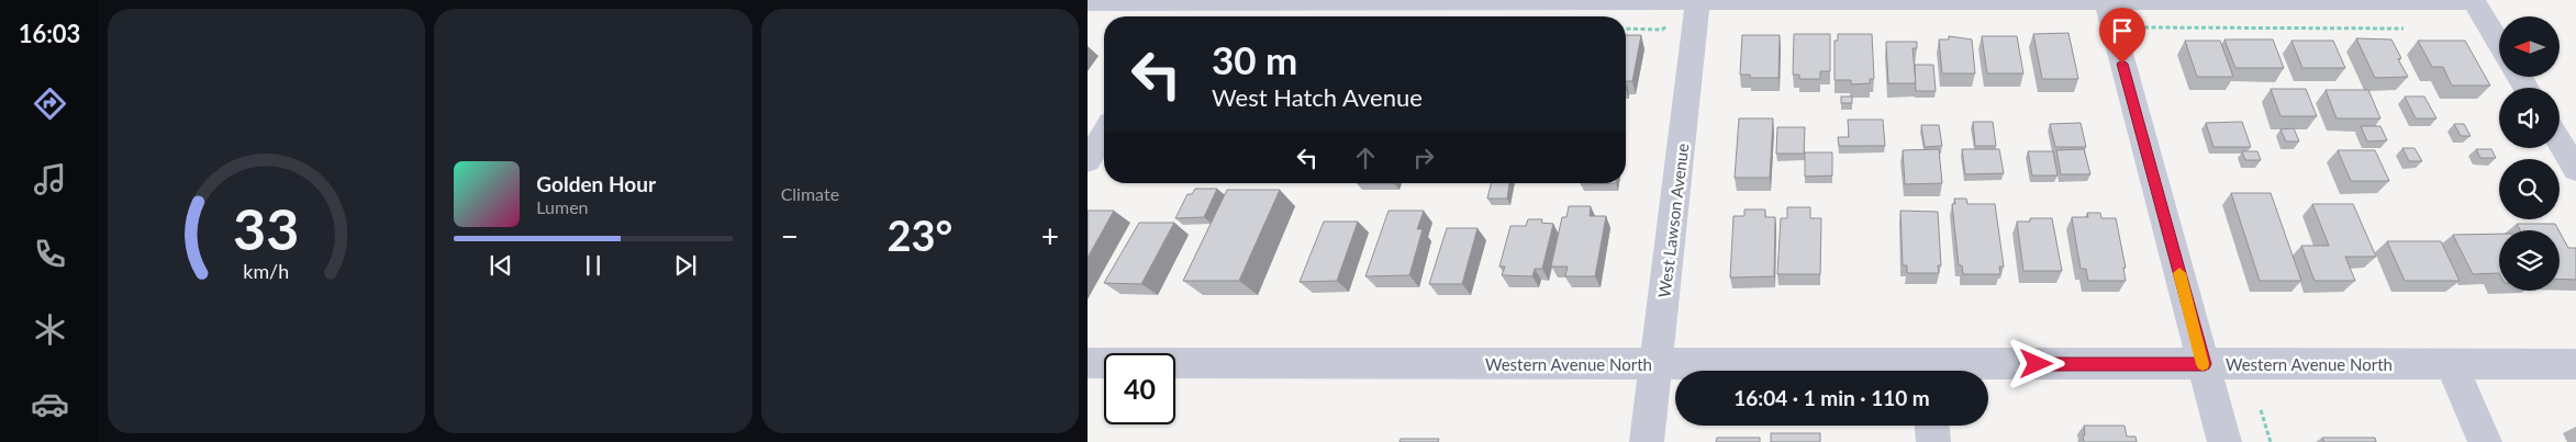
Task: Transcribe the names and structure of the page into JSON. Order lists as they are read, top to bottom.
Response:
{
  "streets": {
    "street": ["West Lawson Avenue", "Western Avenue North"]
  },
  "crossings": [
    ["West Lawson Avenue", "Western Avenue North"]
  ],
  "north": "left",
  "page": {
    "tabs": "16:03",
    "tile": "Climate",
    "turn": ["30 m", "West Hatch Avenue"],
    "song": ["Golden Hour", "Lumen"],
    "heat": ["−", "23°", "+"],
    "limit": "40",
    "trip": "16:04 · 1 min · 110 m",
    "gauge": ["33", "km/h"]
  }
}
